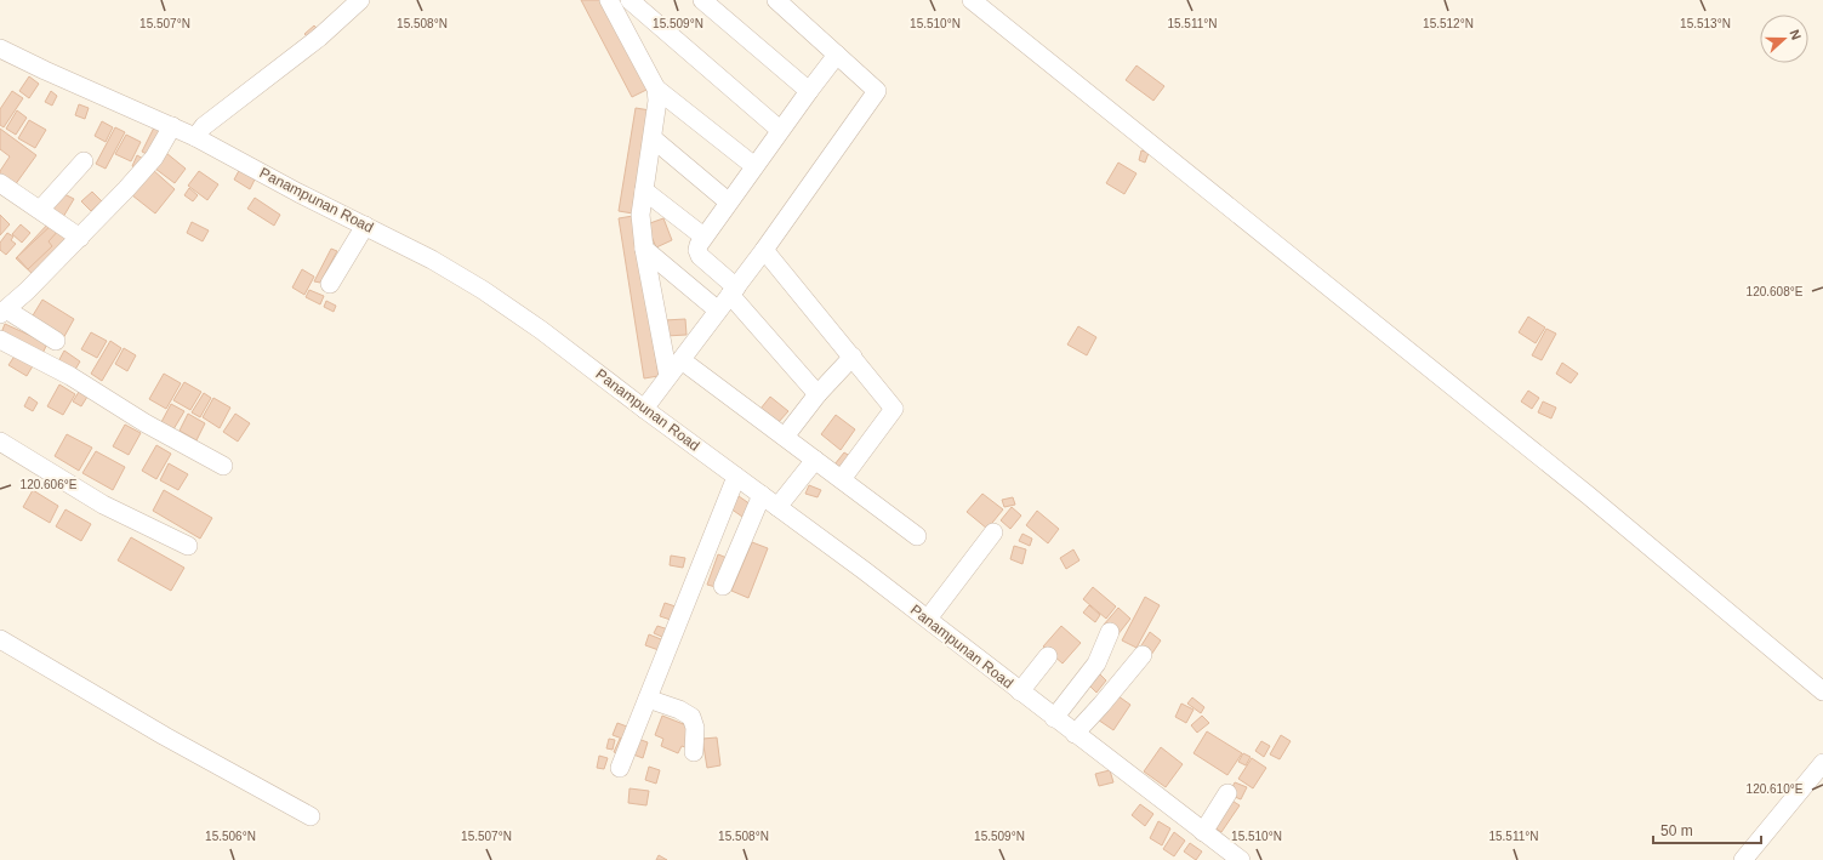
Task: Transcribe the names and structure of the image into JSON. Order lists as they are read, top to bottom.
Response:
{
  "streets": {
    "street": ["Panampunan Road"]
  },
  "scale_bar": "50 m",
  "north": "right",
  "coordinates": [
    "15.513°N",
    "15.507°N",
    "15.508°N",
    "15.509°N",
    "15.510°N",
    "15.511°N",
    "15.512°N",
    "120.608°E",
    "120.606°E",
    "120.610°E",
    "15.506°N"
  ]
}
